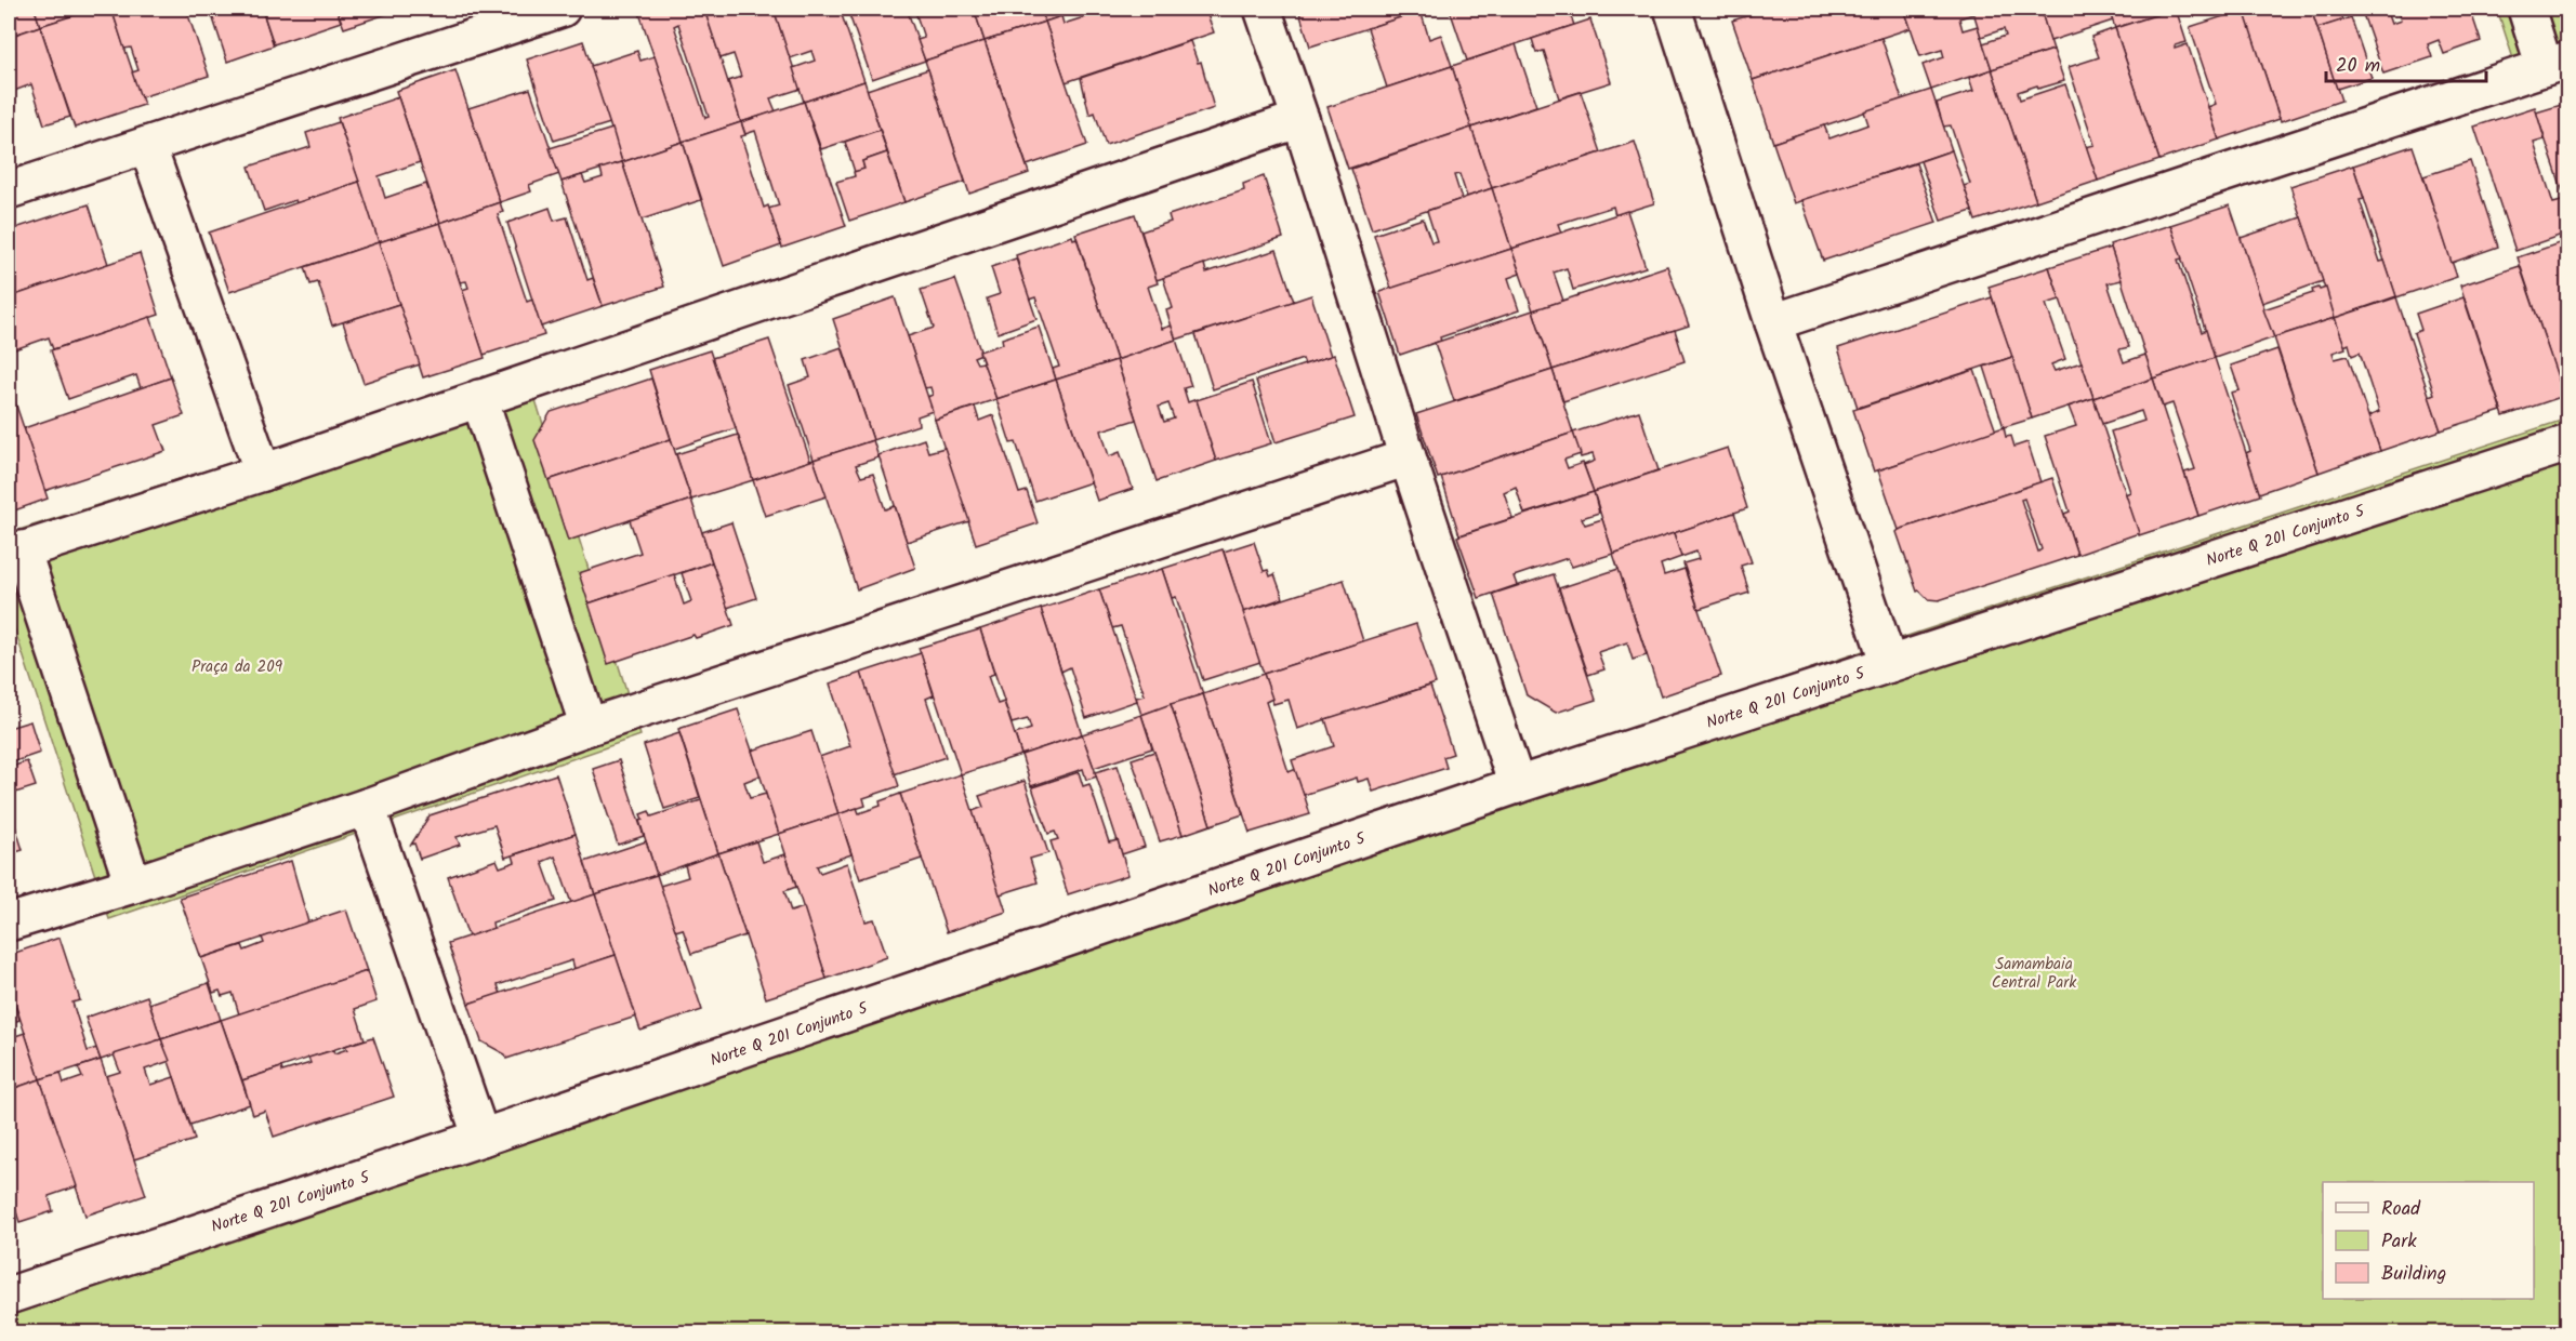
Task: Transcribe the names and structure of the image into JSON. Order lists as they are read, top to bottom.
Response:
{
  "streets": {
    "street": ["Norte Q 201 Conjunto 5"]
  },
  "parks": ["Praça da 209", "Samambaia Central Park"],
  "legend": ["Road", "Park", "Building"],
  "scale_bar": "20 m"
}
